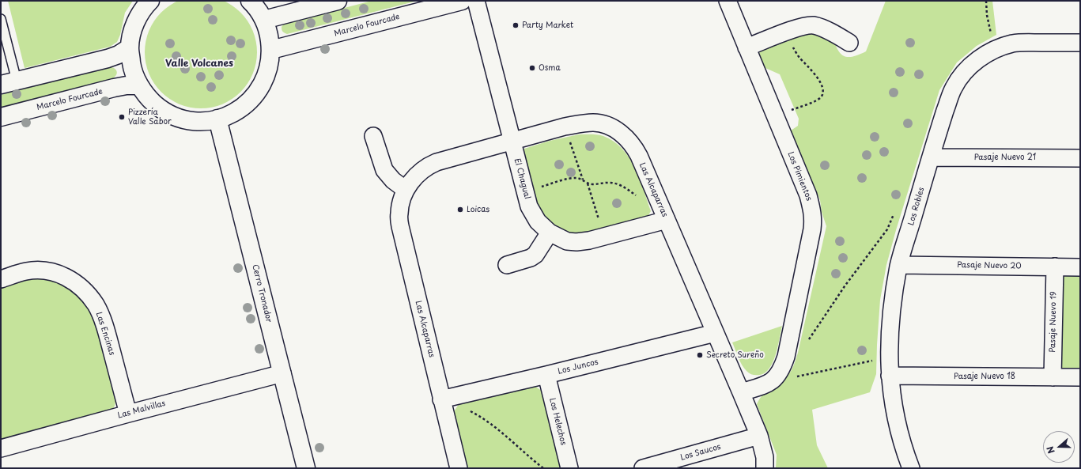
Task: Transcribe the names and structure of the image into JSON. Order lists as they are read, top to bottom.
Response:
{
  "streets": {
    "street": [
      "Marcelo Fourcade",
      "Pasaje Nuevo 21",
      "Los Pimientos",
      "El Chagual",
      "Las Alcaparras",
      "Los Robles",
      "Pasaje Nuevo 20",
      "Cerro Tronador",
      "Pasaje Nuevo 19",
      "Las Encinas",
      "Los Juncos",
      "Pasaje Nuevo 18",
      "Las Malvillas",
      "Los Helechos",
      "Los Saucos"
    ]
  },
  "crossings": [
    ["Pasaje Nuevo 21", "Los Robles"],
    ["Los Pimientos", "Las Alcaparras"],
    ["El Chagual", "Las Alcaparras"],
    ["Las Alcaparras", "Los Juncos"],
    ["Las Alcaparras", "Los Saucos"],
    ["Los Robles", "Pasaje Nuevo 20"],
    ["Los Robles", "Pasaje Nuevo 18"],
    ["Pasaje Nuevo 20", "Pasaje Nuevo 19"],
    ["Cerro Tronador", "Las Malvillas"],
    ["Pasaje Nuevo 19", "Pasaje Nuevo 18"],
    ["Las Encinas", "Las Malvillas"],
    ["Los Juncos", "Los Helechos"]
  ],
  "districts": ["Valle Volcanes"],
  "places": [
    "Party Market",
    "Osma",
    "Pizzería Valle Sabor",
    "Loicas",
    "Secreto Sureño"
  ],
  "north": "left"
}
